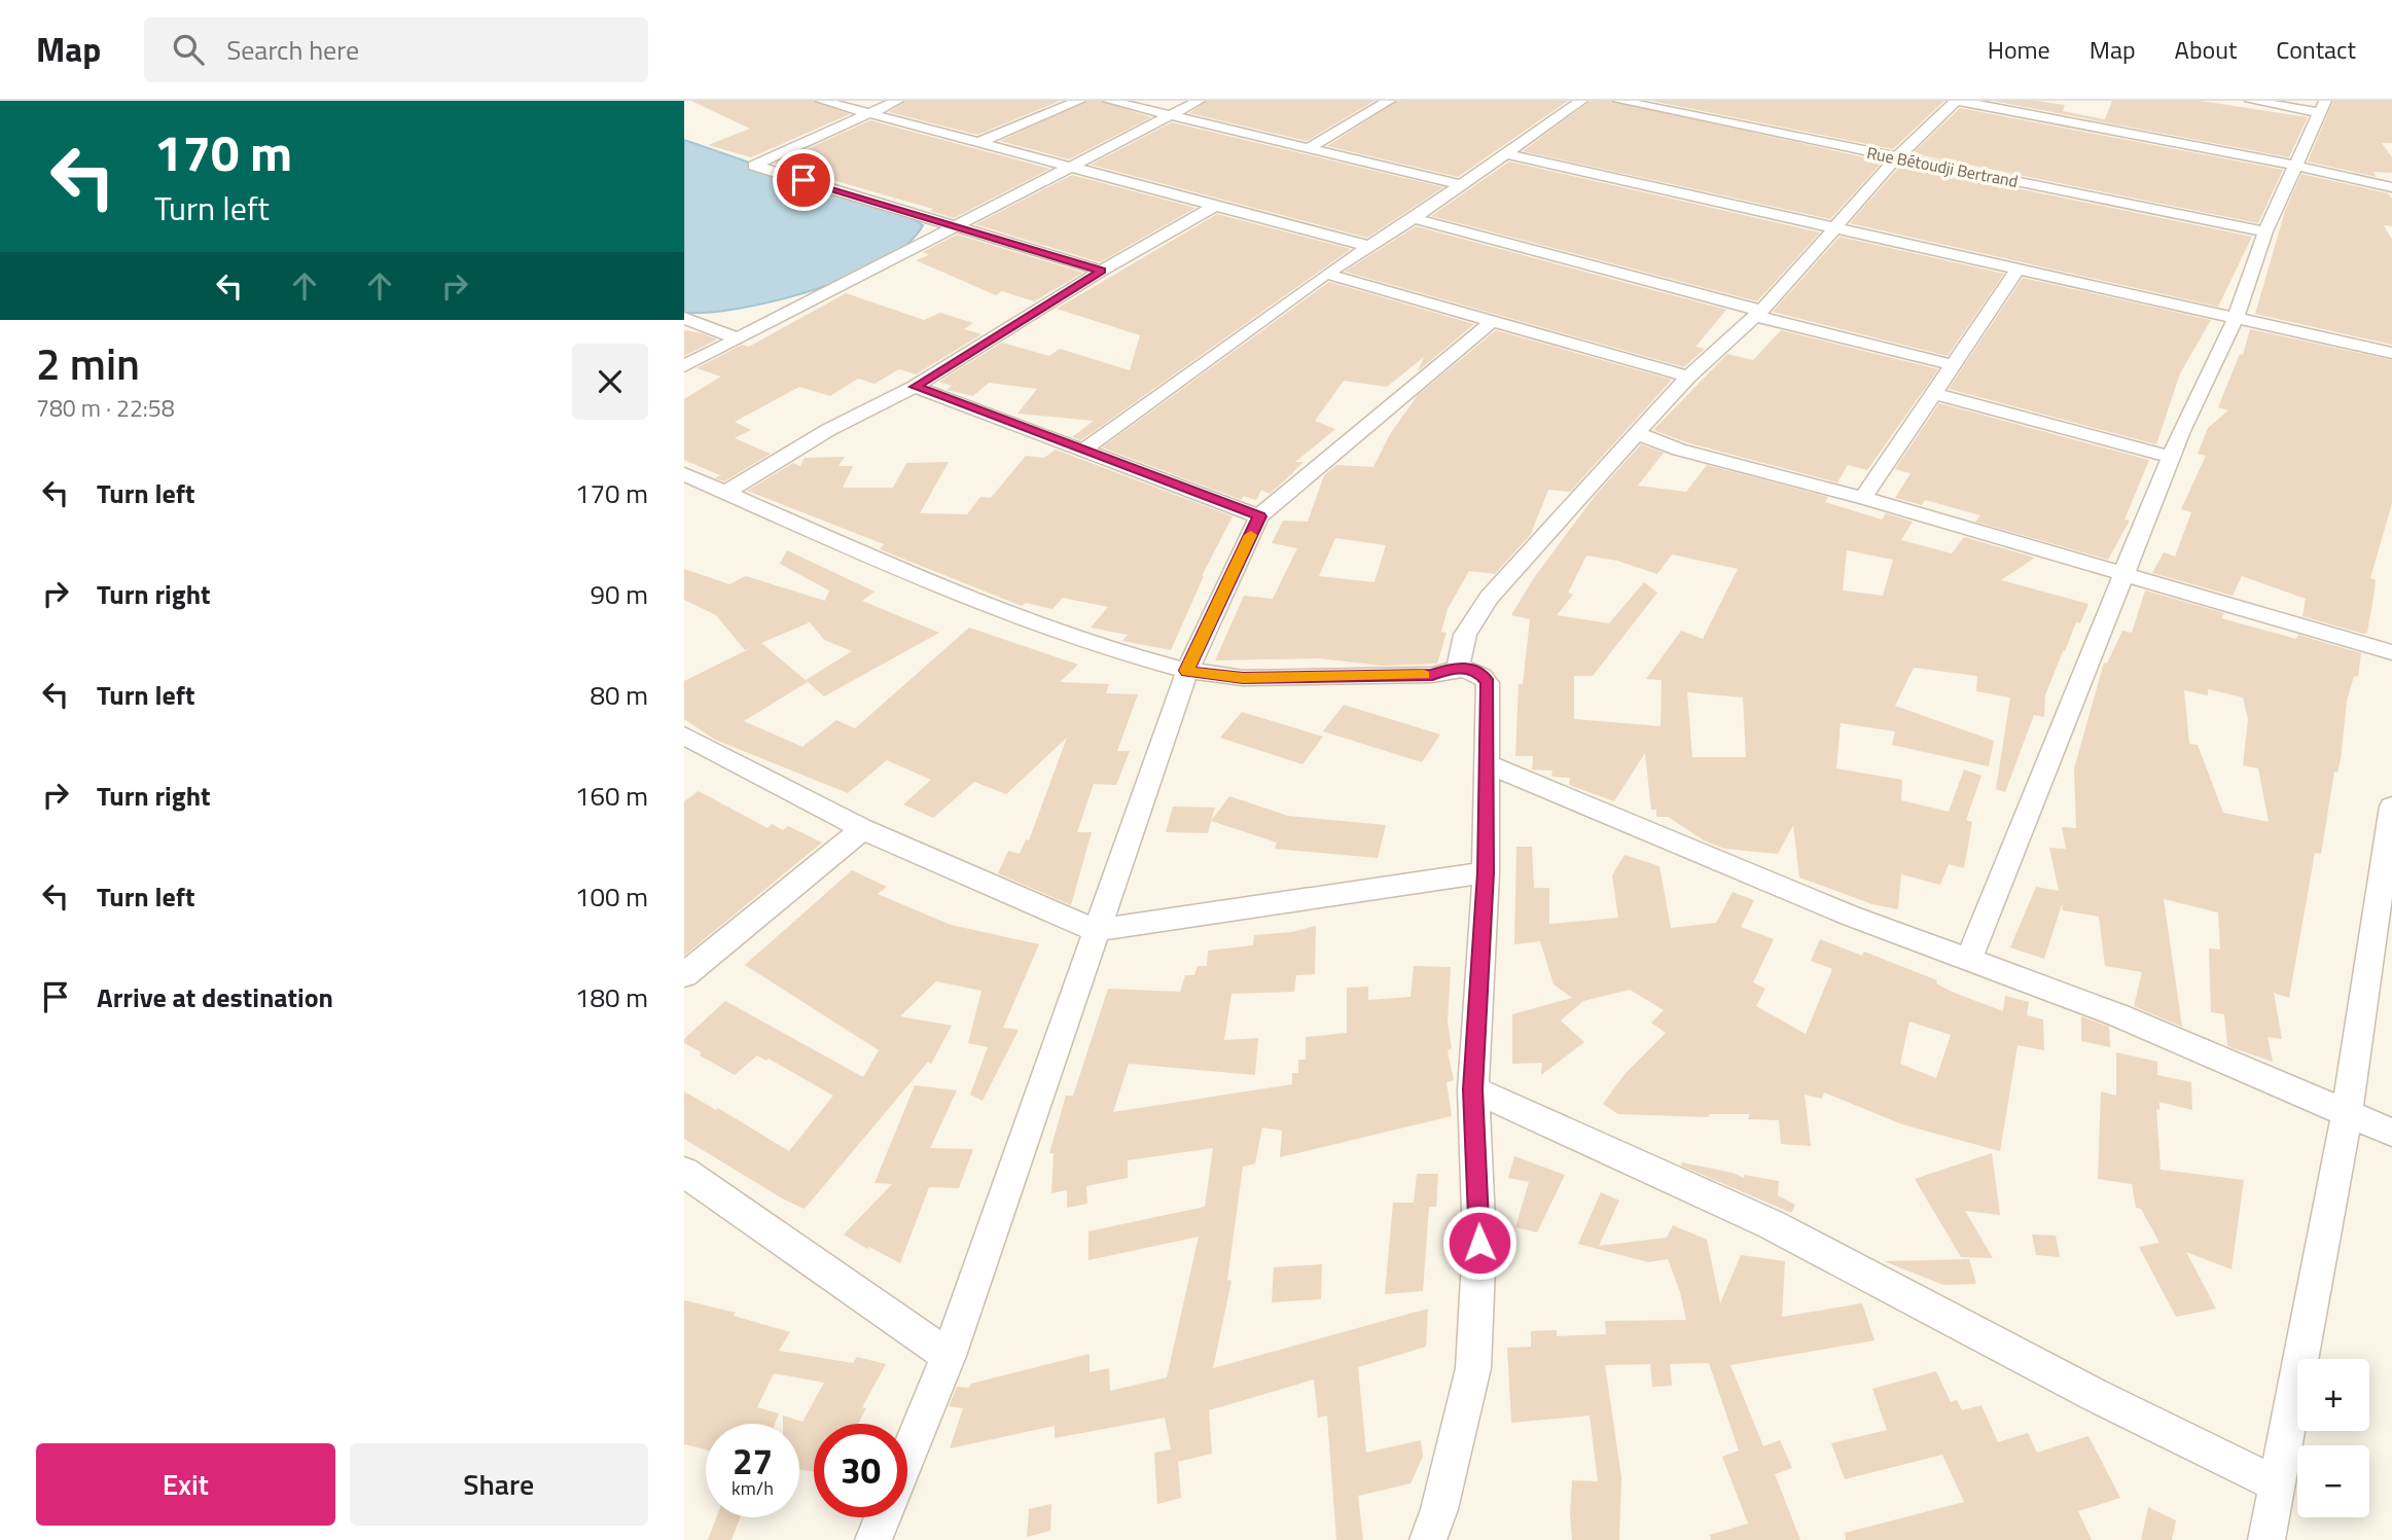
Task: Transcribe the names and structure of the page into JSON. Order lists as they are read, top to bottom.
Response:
{
  "streets": {
    "street": ["Rue Bétoudji Bertrand"]
  },
  "page": {
    "header": "Map",
    "search": "Search here",
    "nav": [
      "Home",
      "Map",
      "About",
      "Contact"
    ],
    "turn": ["170 m", "Turn left"],
    "heading": ["2 min", "780 m · 22:58"],
    "list": [
      {
        "name": "Turn left",
        "value": "170 m"
      },
      {
        "name": "Turn right",
        "value": "90 m"
      },
      {
        "name": "Turn left",
        "value": "80 m"
      },
      {
        "name": "Turn right",
        "value": "160 m"
      },
      {
        "name": "Turn left",
        "value": "100 m"
      },
      {
        "name": "Arrive at destination",
        "value": "180 m"
      }
    ],
    "map_buttons": ["+", "−"],
    "speed": "27 km/h",
    "limit": "30",
    "buttons": ["Exit", "Share"]
  }
}
